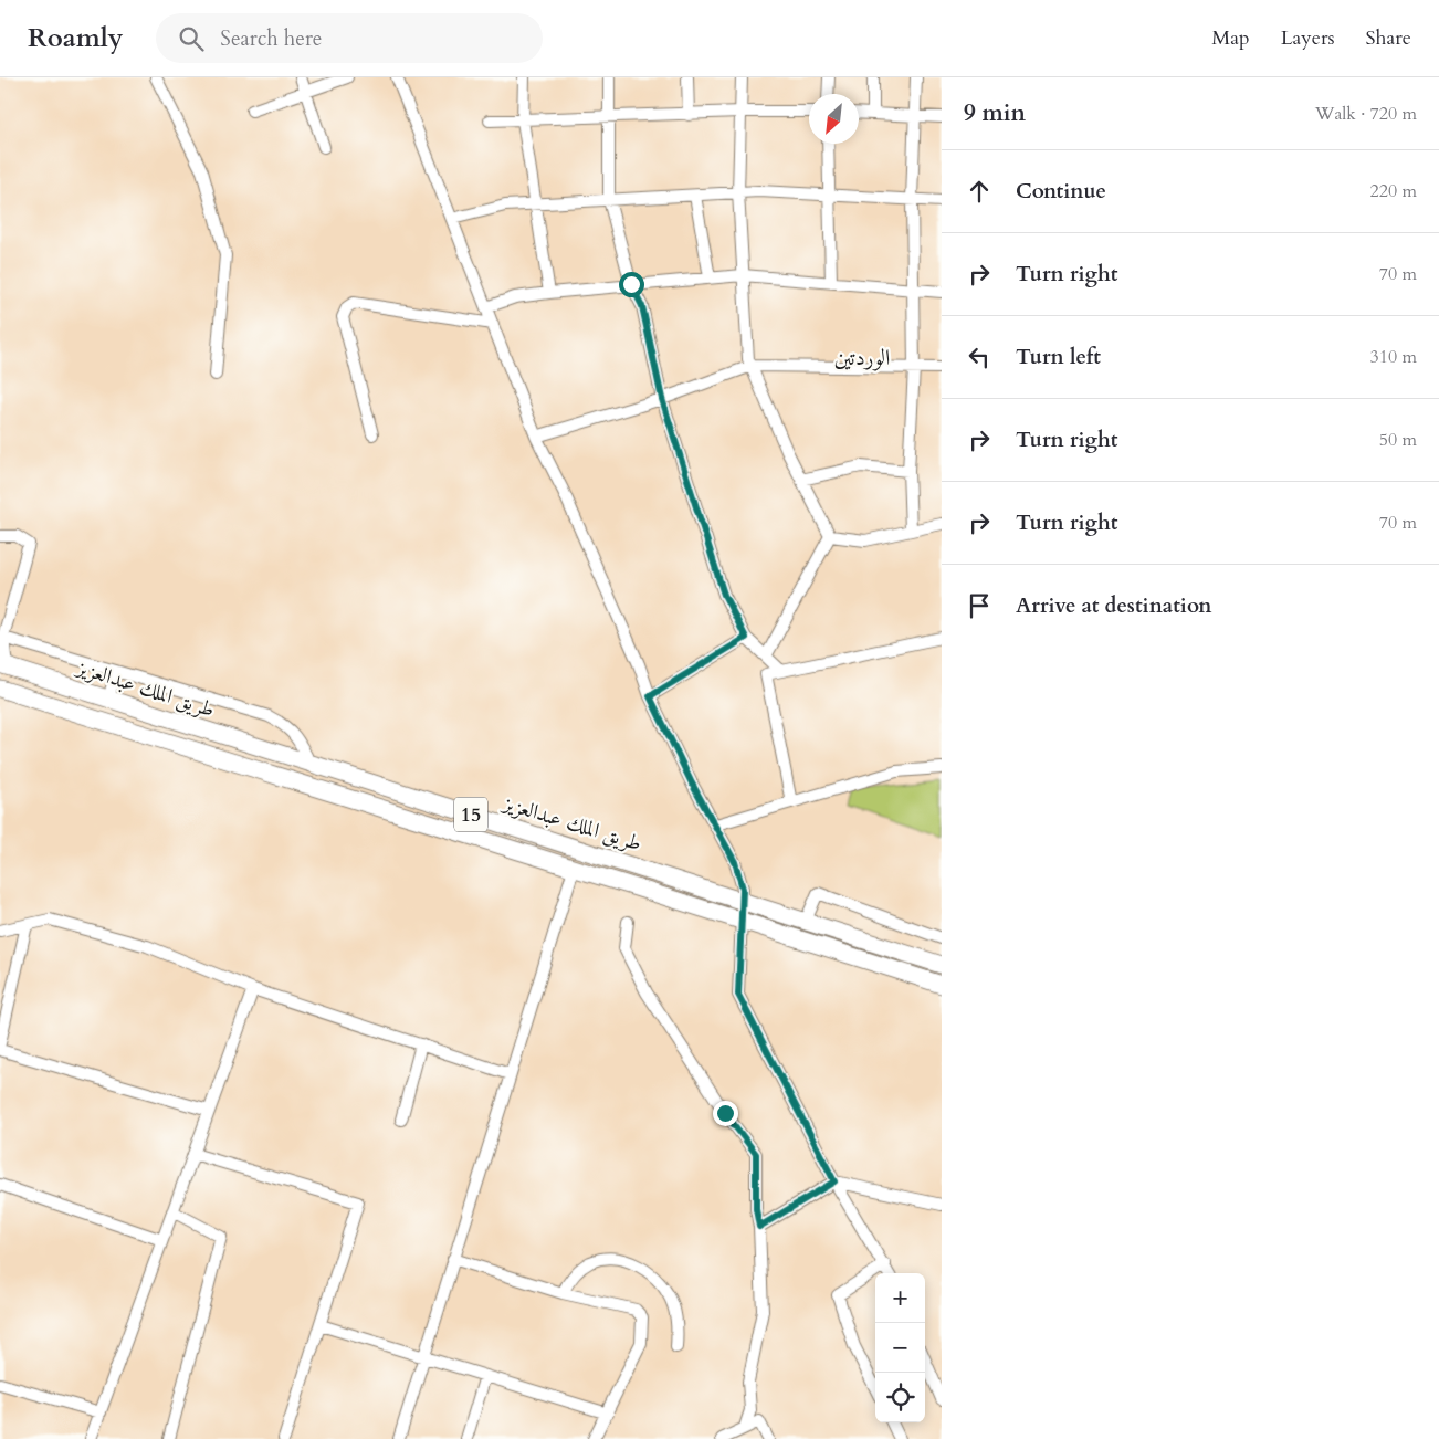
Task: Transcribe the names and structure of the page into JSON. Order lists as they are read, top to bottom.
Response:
{
  "streets": {
    "highway": ["طريق الملك عبدالعزيز", "15"]
  },
  "districts": ["الوردتين"],
  "north": "bottom left",
  "page": {
    "header": "Roamly",
    "search": "Search here",
    "nav": ["Map", "Layers", "Share"],
    "heading": ["9 min", "Walk · 720 m"],
    "list": [
      ["Continue", "220 m"],
      ["Turn right", "70 m"],
      ["Turn left", "310 m"],
      ["Turn right", "50 m"],
      ["Turn right", "70 m"],
      "Arrive at destination"
    ],
    "map_buttons": ["+", "−"]
  }
}
